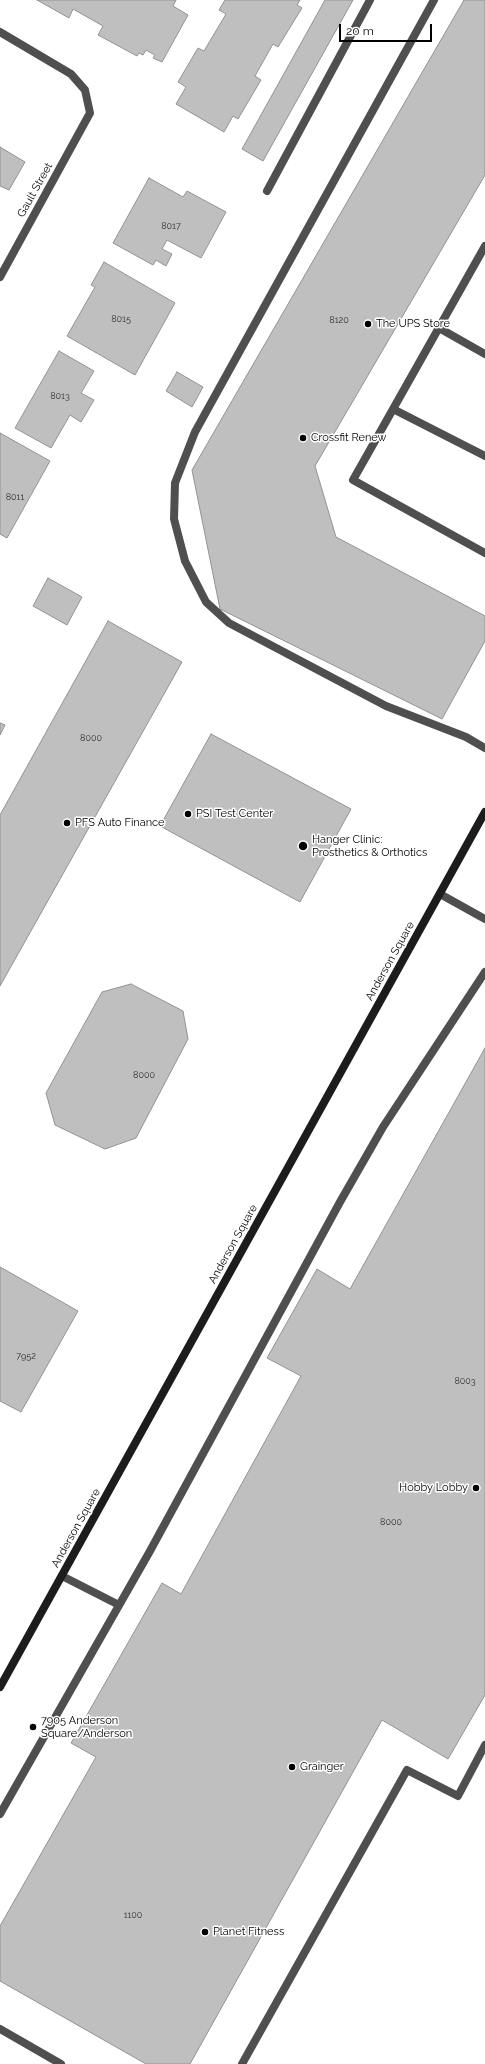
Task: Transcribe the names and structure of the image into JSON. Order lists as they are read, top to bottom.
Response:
{
  "streets": {
    "main road": ["Anderson Square"],
    "street": ["Gault Street"]
  },
  "places": [
    "The UPS Store",
    "Crossfit Renew",
    "PSI Test Center",
    "PFS Auto Finance",
    "Hanger Clinic: Prosthetics & Orthotics",
    "Hobby Lobby",
    "7905 Anderson Square/Anderson",
    "Grainger",
    "Planet Fitness"
  ],
  "house_numbers": [
    "8017",
    "8015",
    "8120",
    "8013",
    "8011",
    "8000",
    "8000",
    "7952",
    "8003",
    "8000",
    "1100"
  ],
  "scale_bar": "20 m"
}
